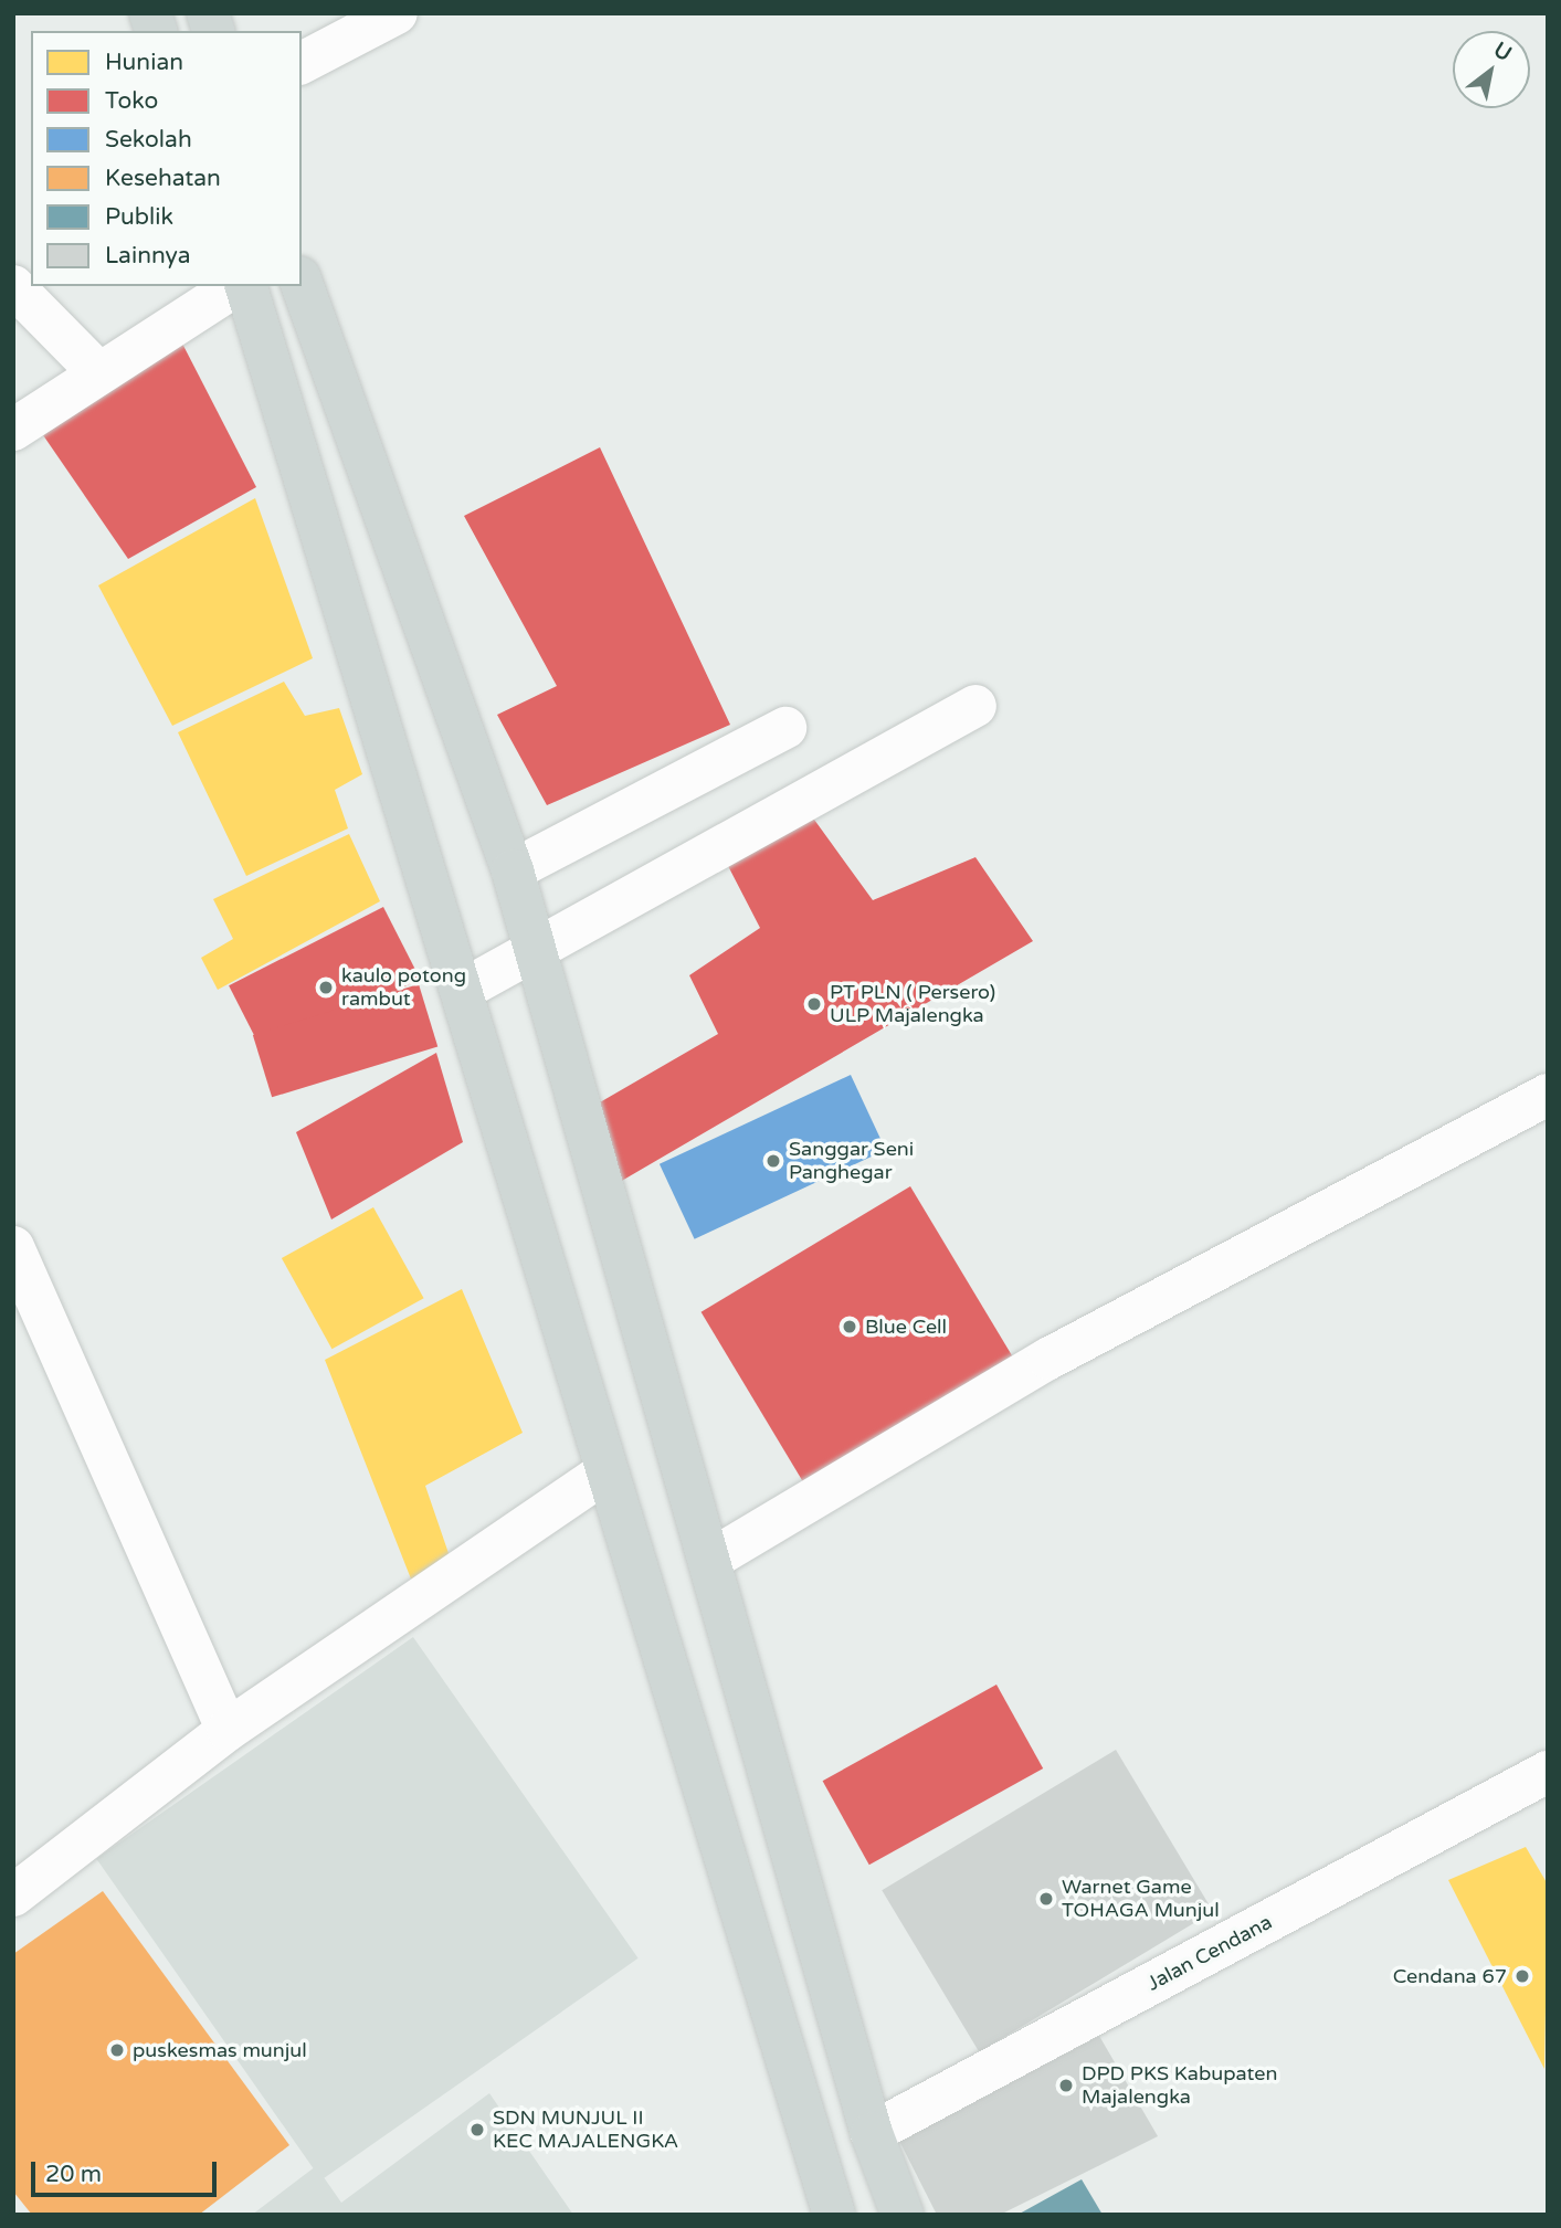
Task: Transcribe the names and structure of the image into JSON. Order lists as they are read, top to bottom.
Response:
{
  "streets": {
    "street": ["Jalan Cendana"]
  },
  "places": [
    "kaulo potong rambut",
    "PT PLN ( Persero) ULP Majalengka",
    "Sanggar Seni Panghegar",
    "Blue Cell",
    "Warnet Game TOHAGA Munjul",
    "Cendana 67",
    "puskesmas munjul",
    "DPD PKS Kabupaten Majalengka",
    "SDN MUNJUL II KEC MAJALENGKA"
  ],
  "legend": [
    "Hunian",
    "Toko",
    "Sekolah",
    "Kesehatan",
    "Publik",
    "Lainnya"
  ],
  "scale_bar": "20 m",
  "north": "top right"
}
